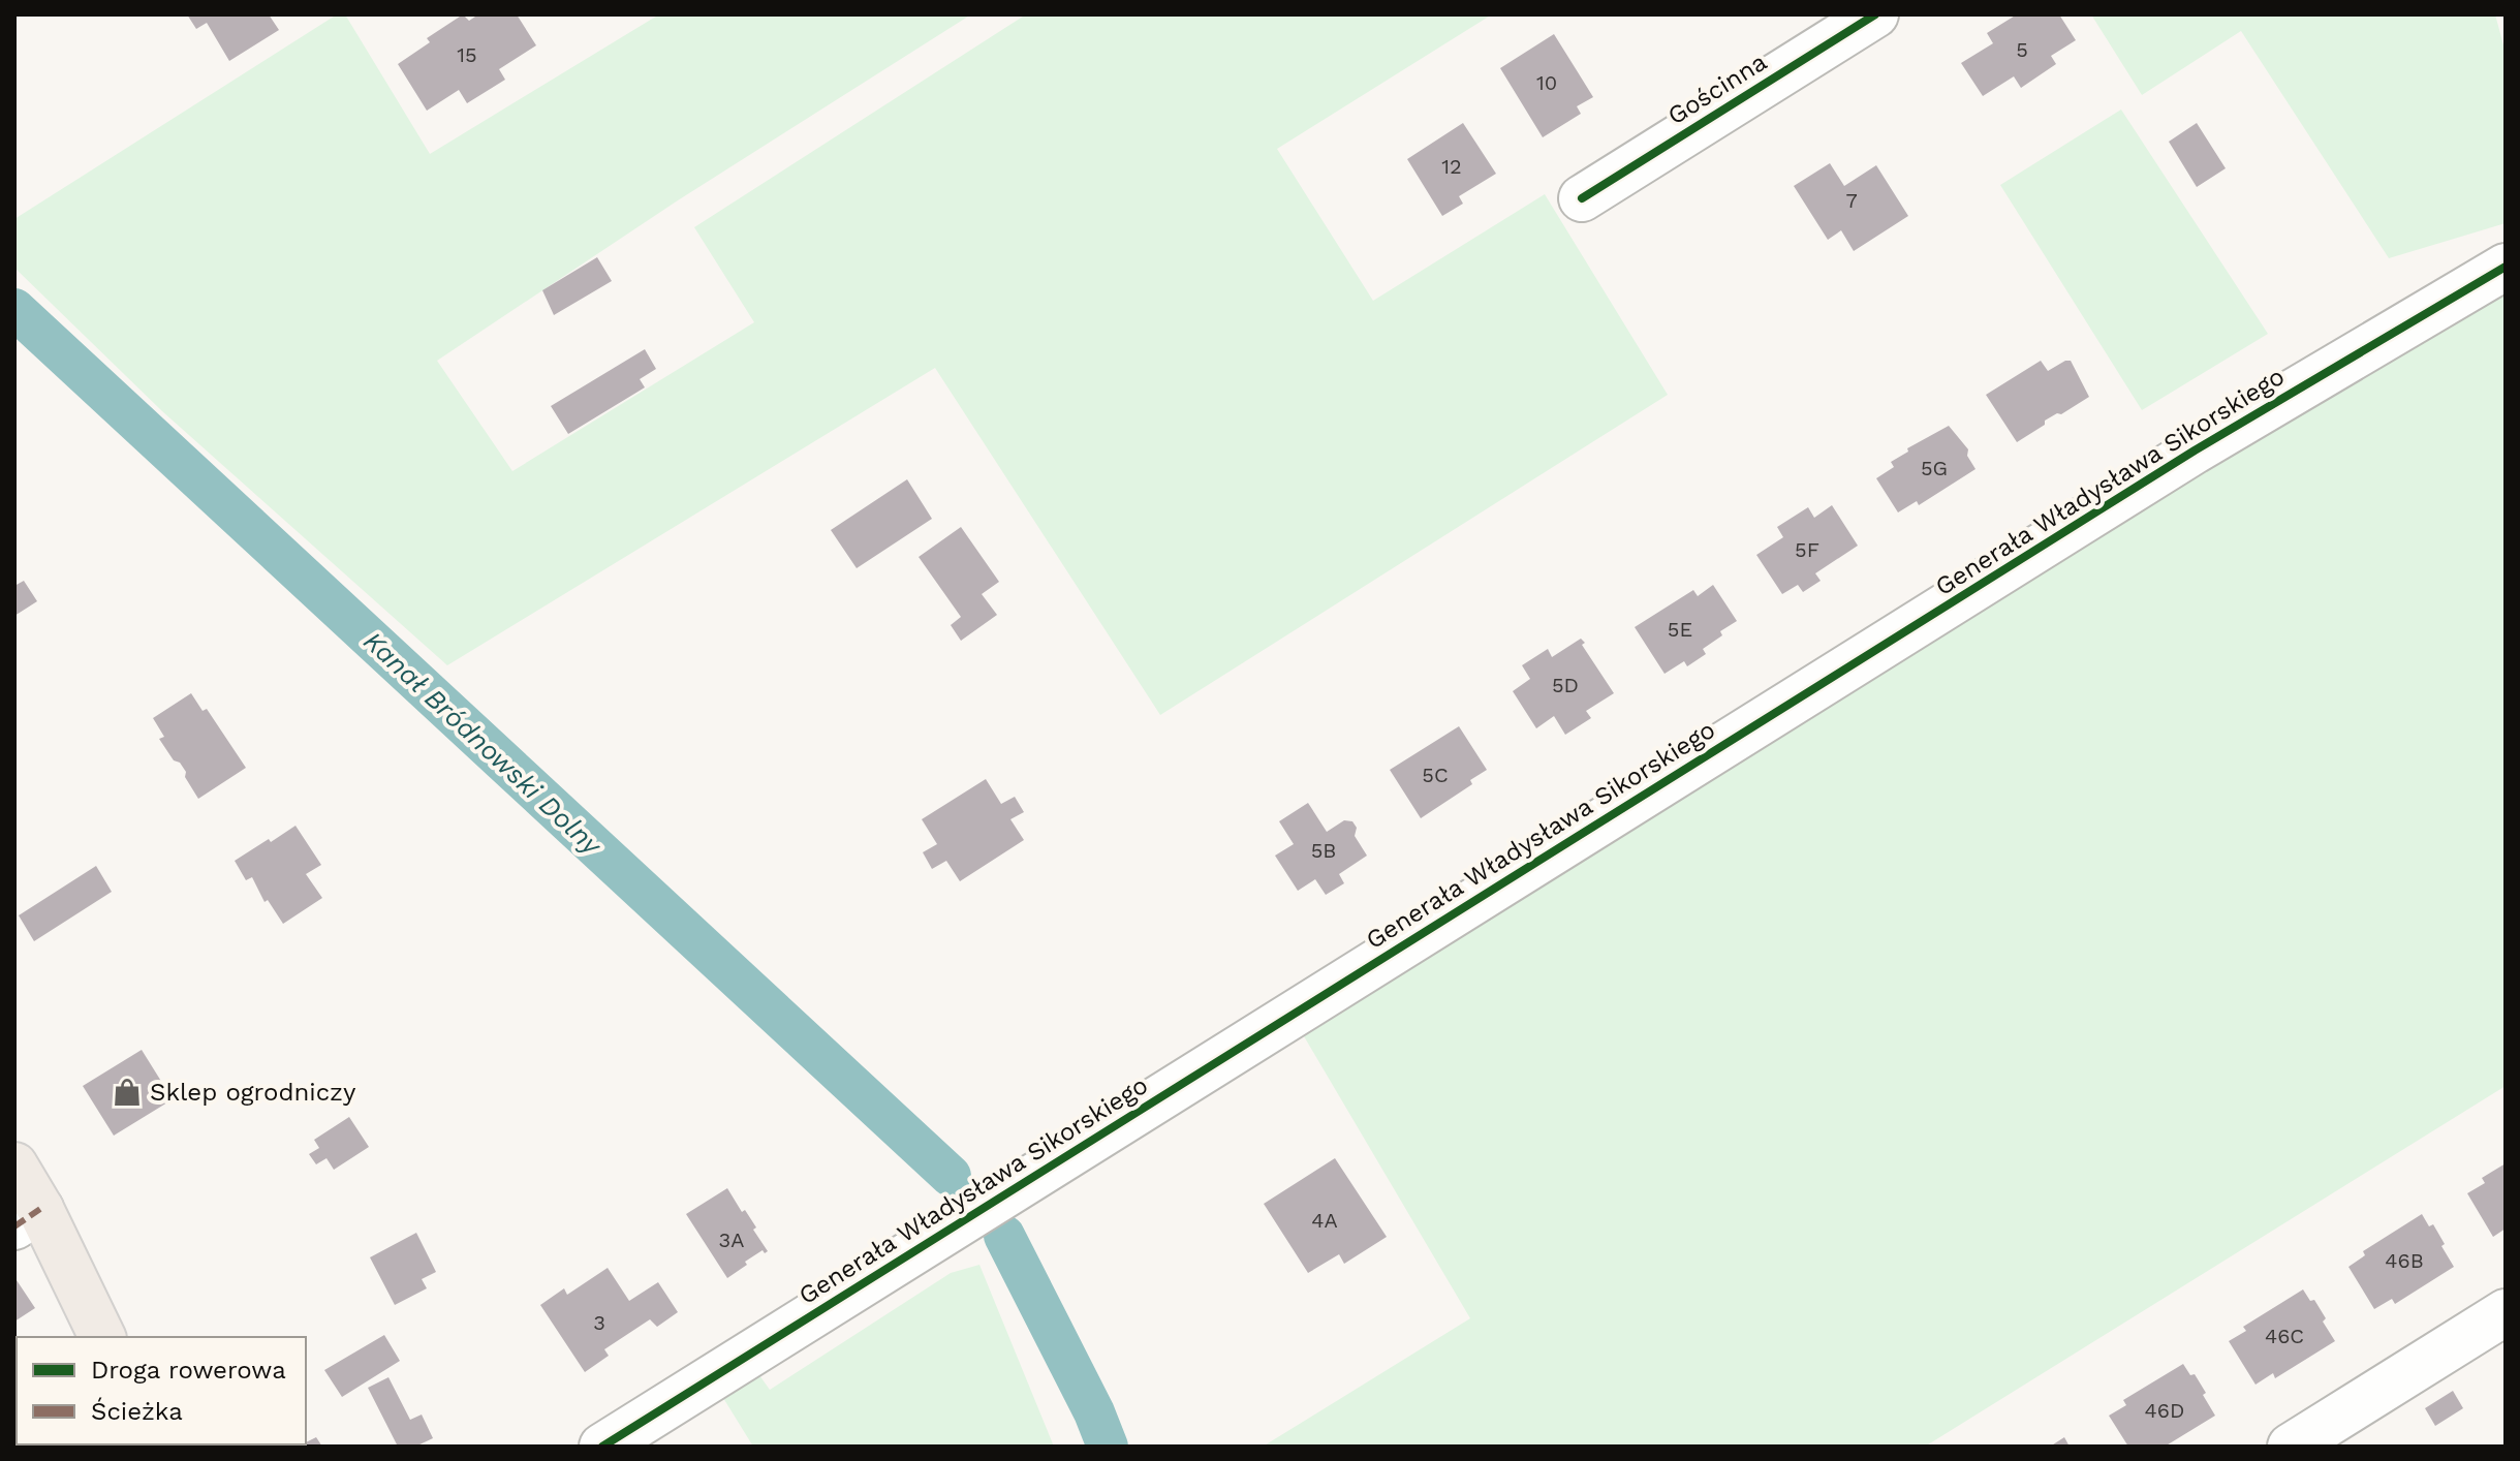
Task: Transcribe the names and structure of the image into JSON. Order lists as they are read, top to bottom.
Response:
{
  "streets": {
    "street": ["Gościnna", "Generała Władysława Sikorskiego"]
  },
  "water": ["Kanał Bródnowski Dolny"],
  "places": {
    "shop": ["Sklep ogrodniczy"]
  },
  "house_numbers": [
    "5",
    "15",
    "10",
    "12",
    "7",
    "5G",
    "5F",
    "5E",
    "5D",
    "5C",
    "5B",
    "4A",
    "3A",
    "46B",
    "3",
    "46C",
    "46D"
  ],
  "legend": ["Droga rowerowa", "Ścieżka"]
}
